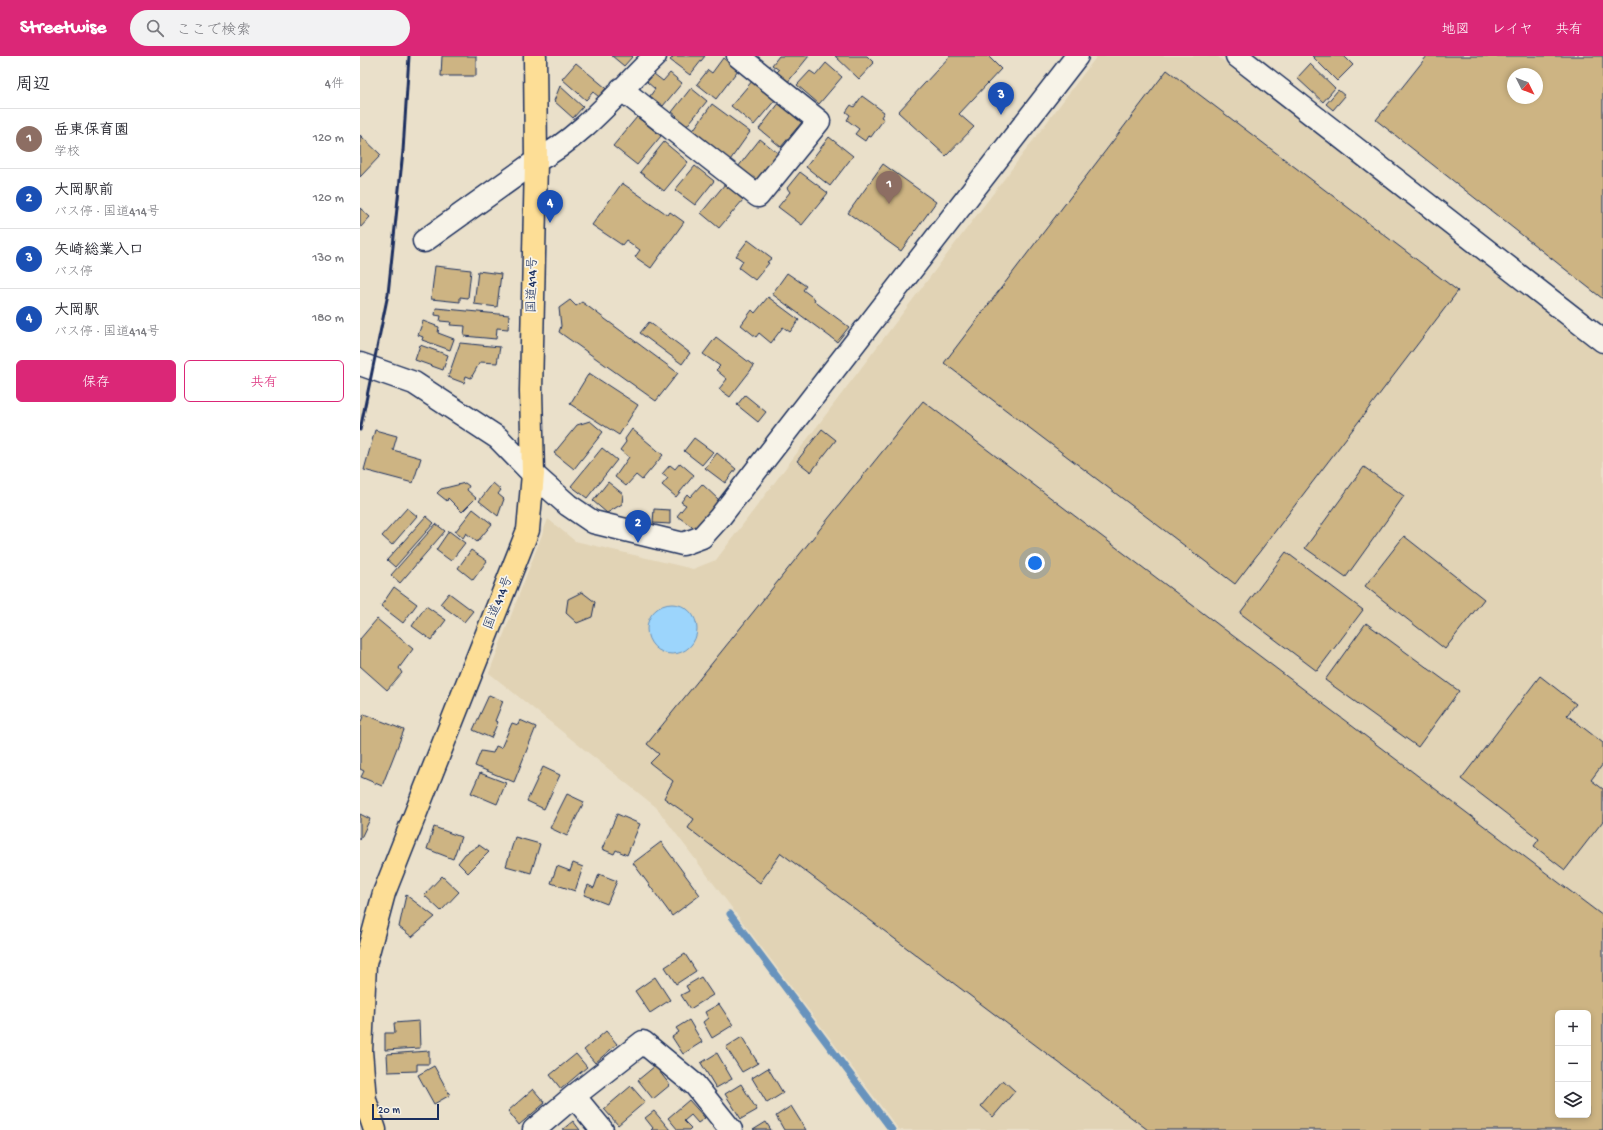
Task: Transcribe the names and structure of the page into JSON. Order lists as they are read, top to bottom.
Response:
{
  "streets": {
    "highway": ["国道414号"]
  },
  "scale_bar": "20 m",
  "north": "bottom right",
  "page": {
    "header": "Streetwise",
    "search": "ここで検索",
    "nav": ["地図", "レイヤ", "共有"],
    "heading": ["周辺", "4件"],
    "pins": [
      "3",
      "1",
      "4",
      "2"
    ],
    "list": [
      {
        "mark": "1",
        "name": "岳東保育園",
        "note": "学校",
        "value": "120 m"
      },
      {
        "mark": "2",
        "name": "大岡駅前",
        "note": "バス停 · 国道414号",
        "value": "120 m"
      },
      {
        "mark": "3",
        "name": "矢崎総業入口",
        "note": "バス停",
        "value": "130 m"
      },
      {
        "mark": "4",
        "name": "大岡駅",
        "note": "バス停 · 国道414号",
        "value": "180 m"
      }
    ],
    "buttons": ["保存", "共有"],
    "map_buttons": ["+", "−"],
    "scale": "20 m"
  }
}
